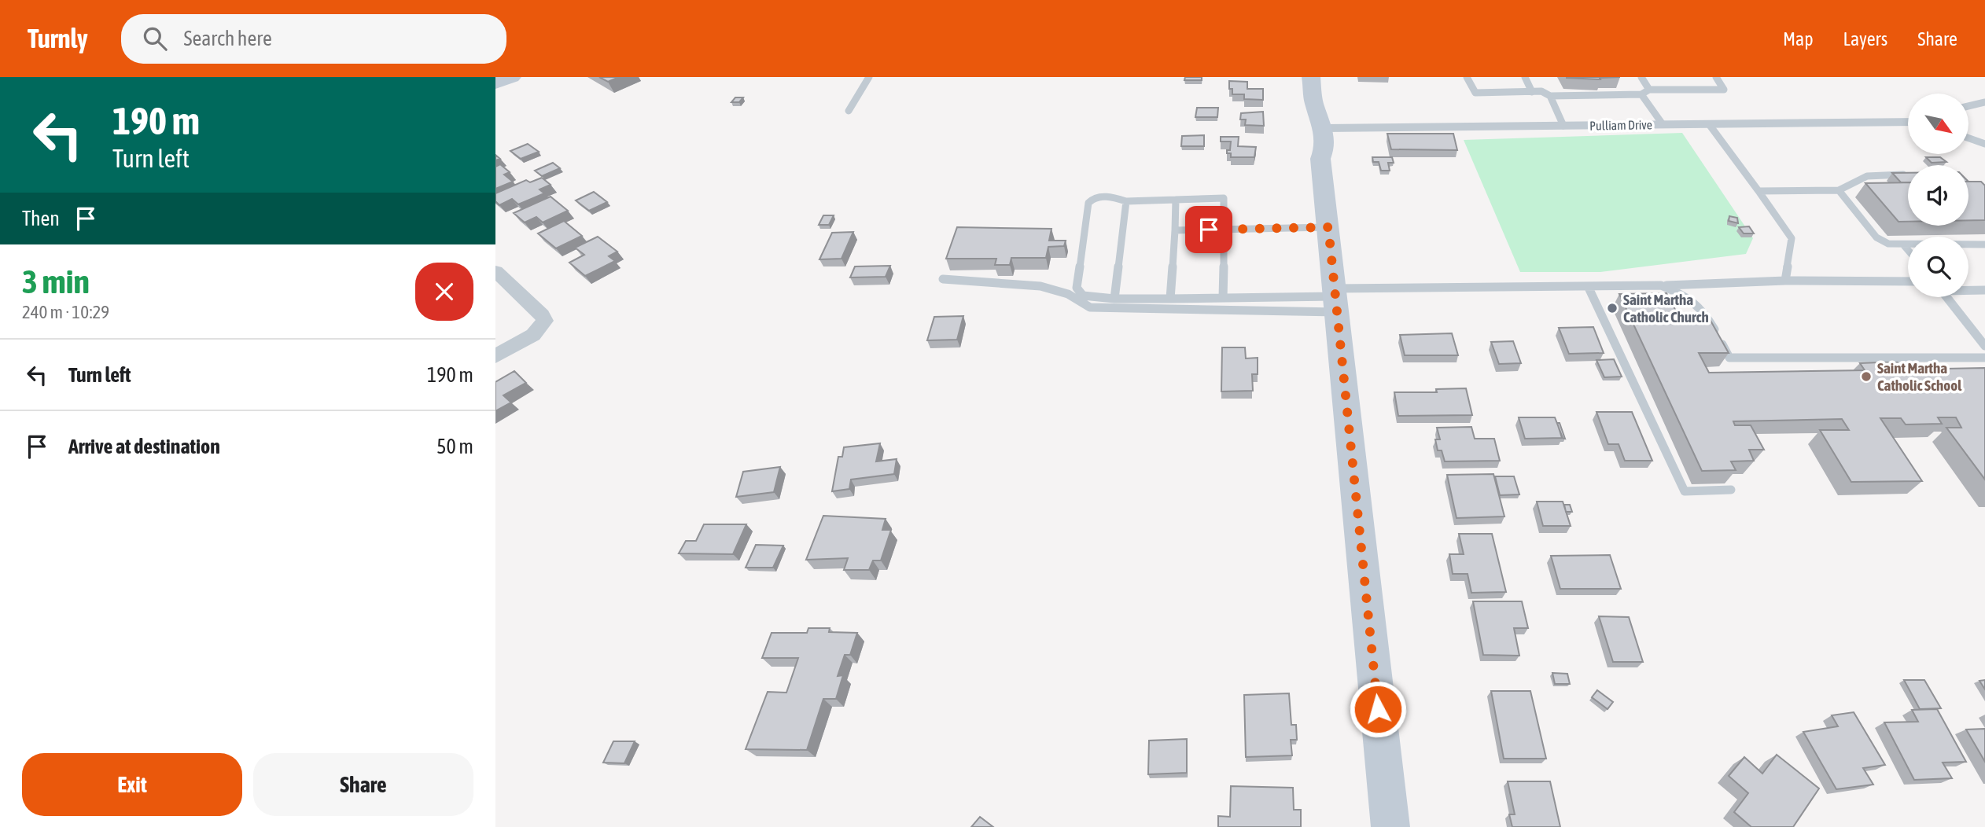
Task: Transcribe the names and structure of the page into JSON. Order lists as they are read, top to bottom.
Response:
{
  "streets": {
    "street": ["Pulliam Drive"]
  },
  "places": ["Saint Martha Catholic Church", "Saint Martha Catholic School"],
  "north": "bottom right",
  "page": {
    "header": "Turnly",
    "search": "Search here",
    "nav": ["Map", "Layers", "Share"],
    "turn": ["190 m", "Turn left"],
    "then": "Then",
    "heading": ["3 min", "240 m · 10:29"],
    "list": [
      {
        "name": "Turn left",
        "value": "190 m"
      },
      {
        "name": "Arrive at destination",
        "value": "50 m"
      }
    ],
    "buttons": ["Exit", "Share"]
  }
}
